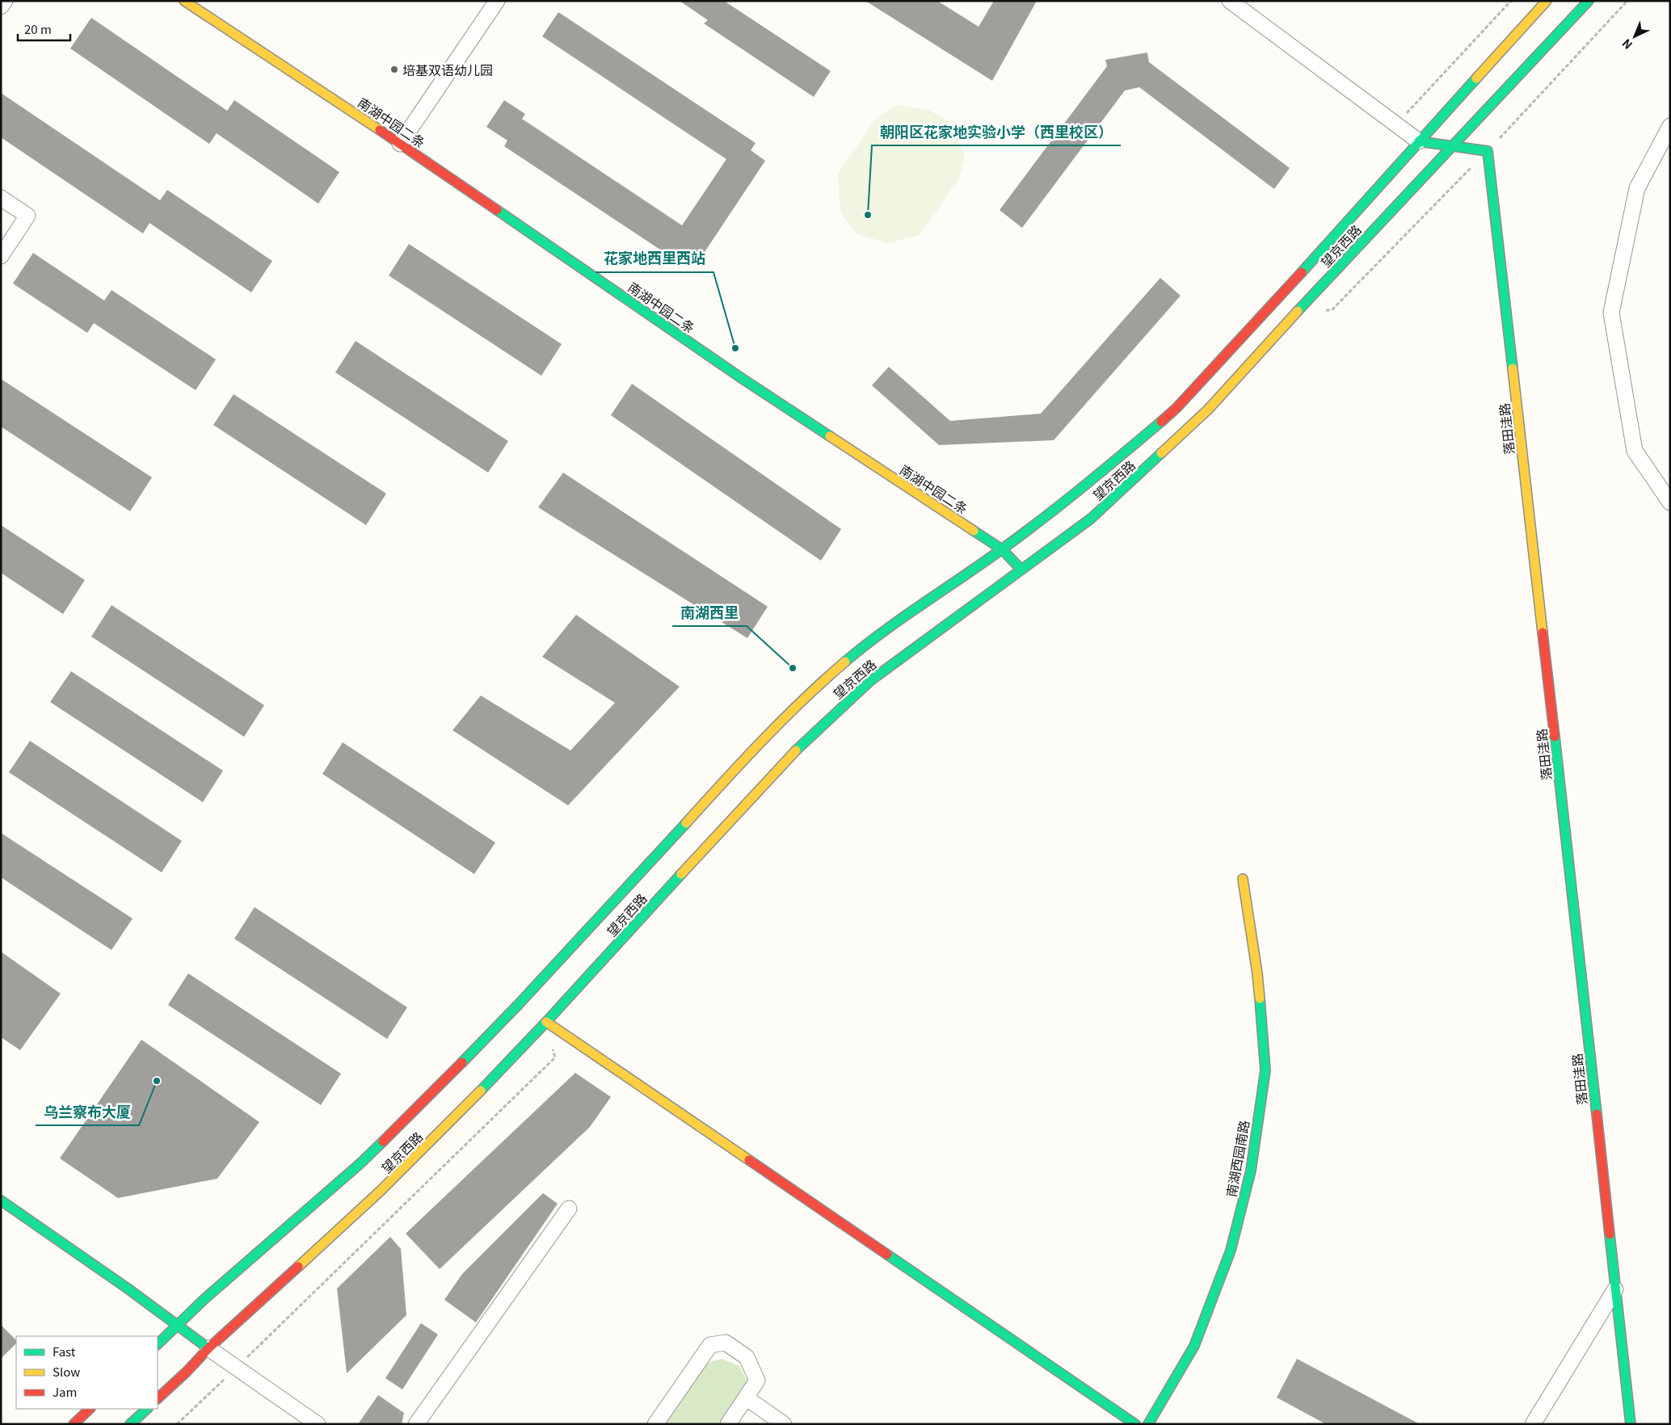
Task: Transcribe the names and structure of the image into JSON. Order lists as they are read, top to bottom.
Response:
{
  "streets": {
    "main road": [
      "南湖中园二条",
      "望京西路",
      "落田洼路",
      "南湖西园南路"
    ]
  },
  "crossings": [
    ["南湖中园二条", "望京西路"],
    ["望京西路", "落田洼路"]
  ],
  "places": [
    "培基双语幼儿园",
    "朝阳区花家地实验小学（西里校区）",
    "花家地西里西站",
    "南湖西里",
    "乌兰察布大厦"
  ],
  "legend": ["Fast", "Slow", "Jam"],
  "scale_bar": "20 m",
  "north": "bottom left"
}
